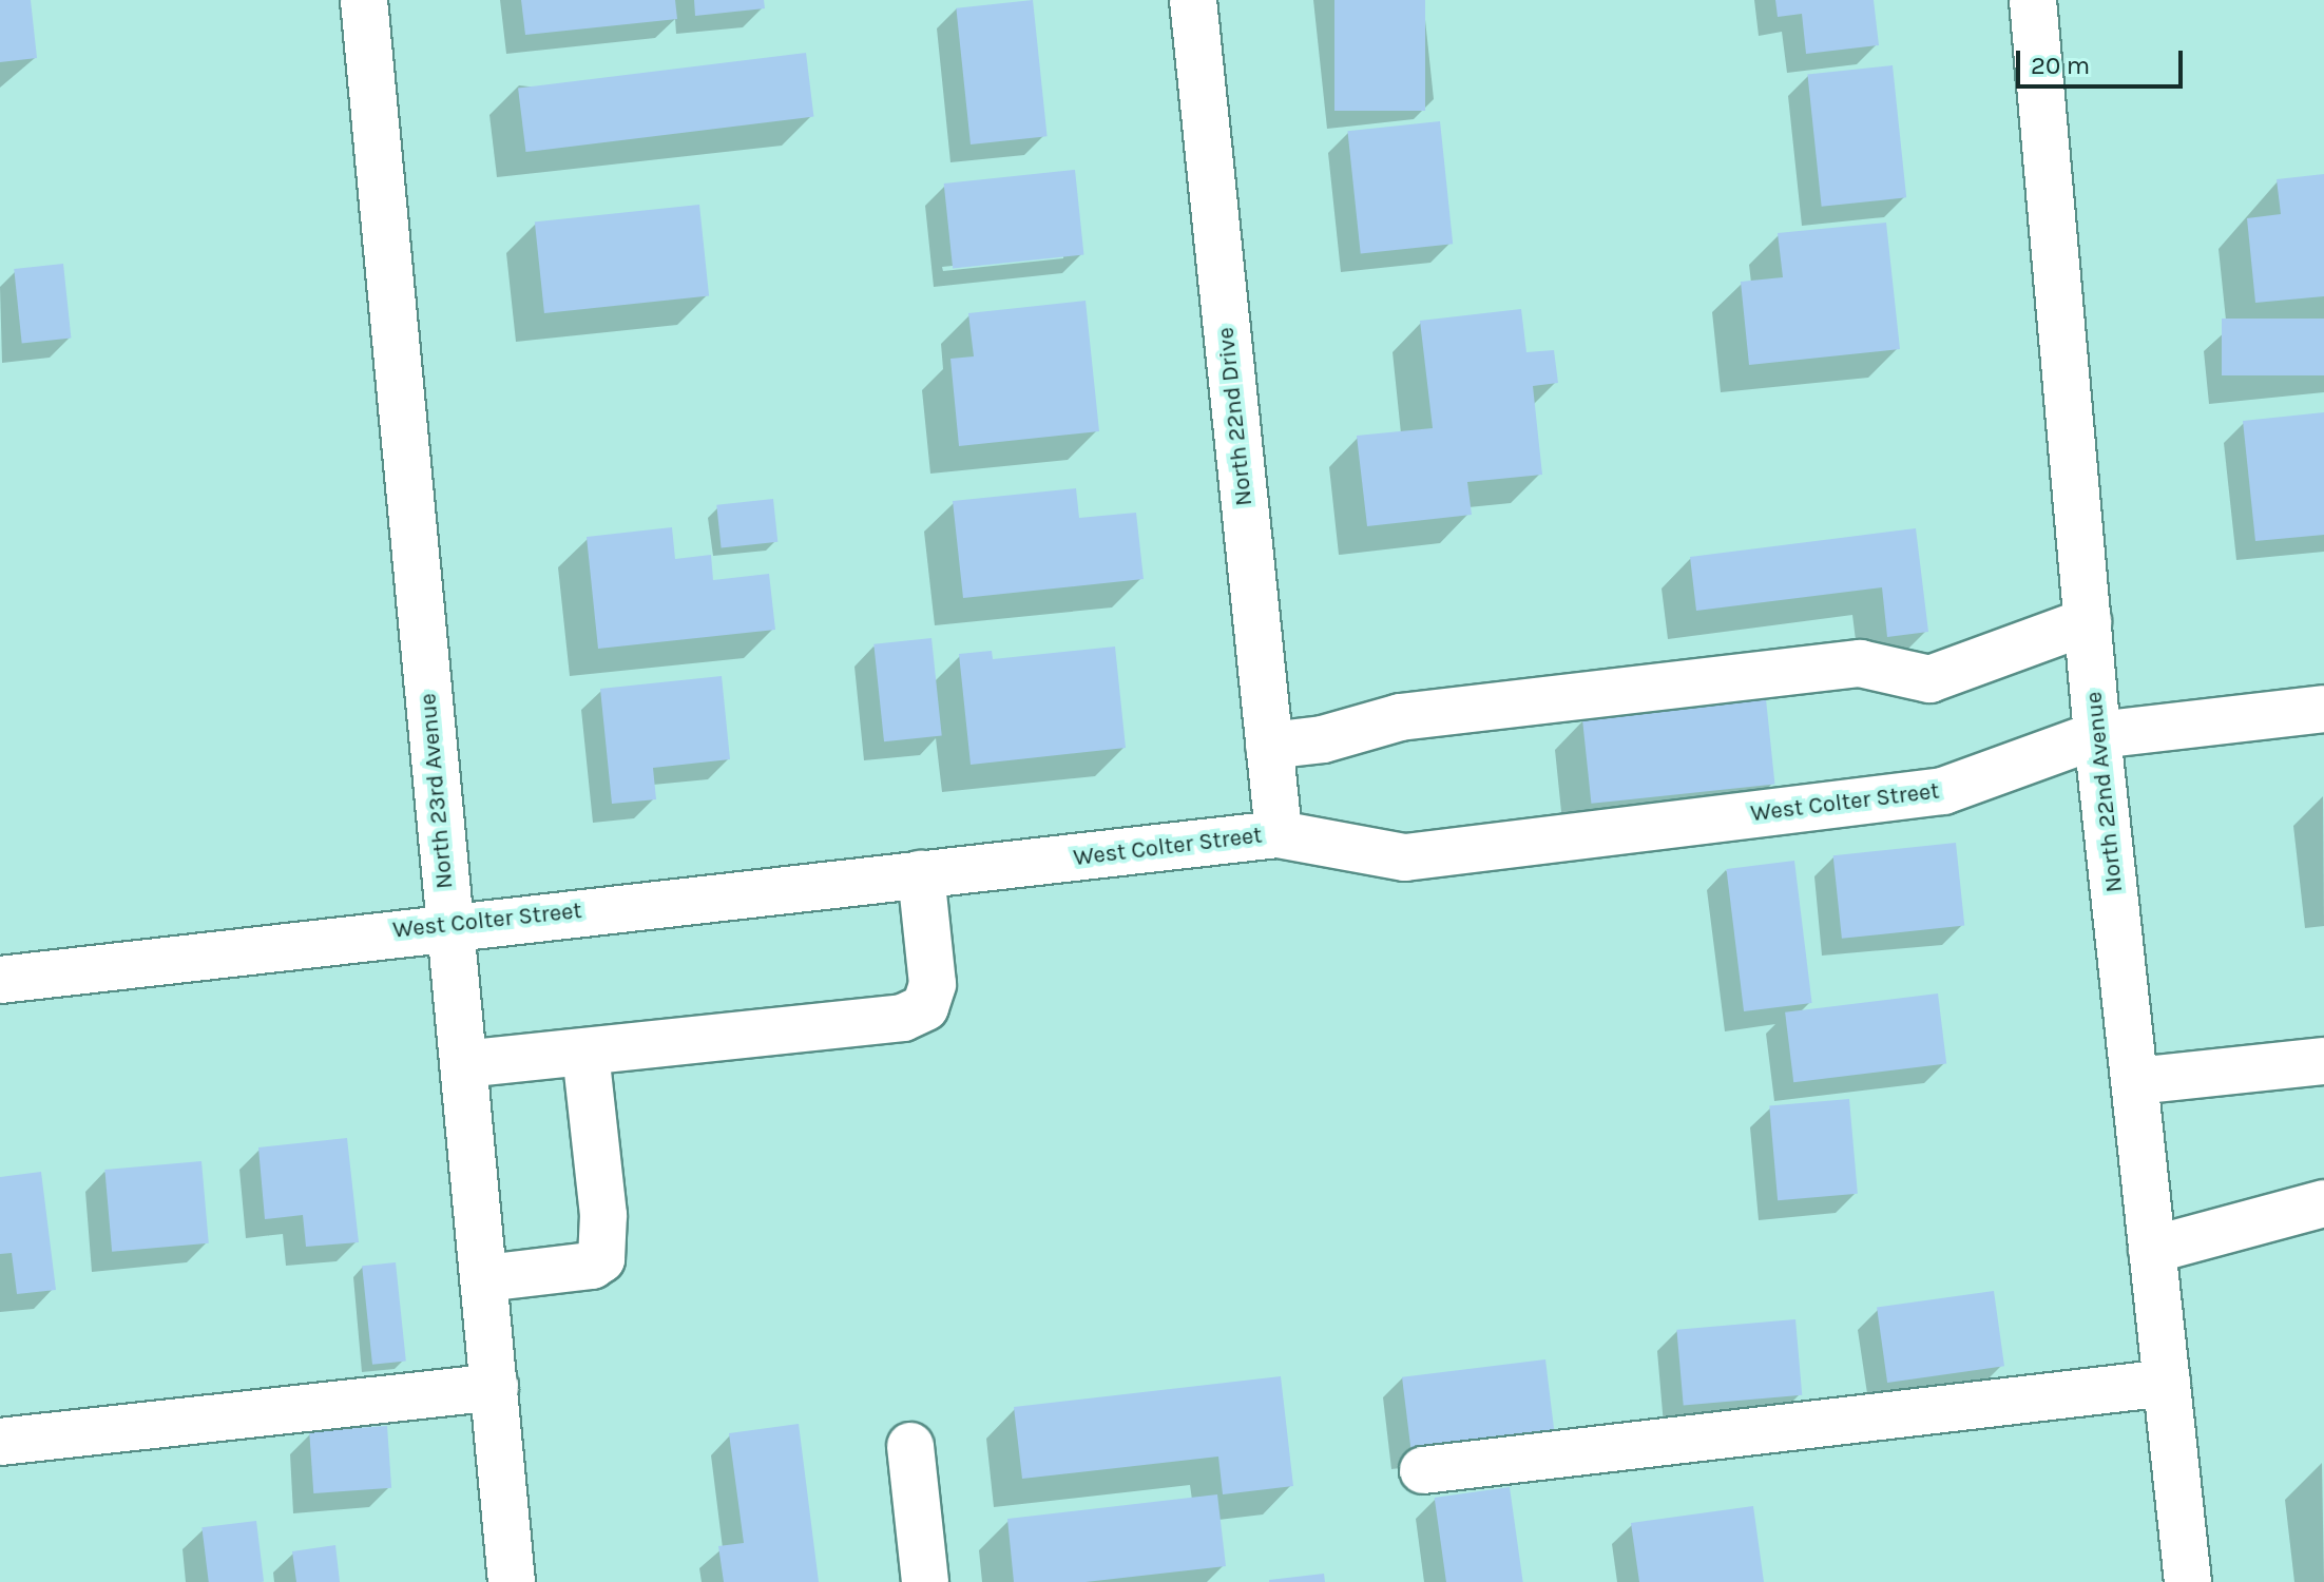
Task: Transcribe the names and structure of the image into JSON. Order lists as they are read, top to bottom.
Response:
{
  "streets": {
    "street": [
      "North 22nd Drive",
      "North 23rd Avenue",
      "North 22nd Avenue",
      "West Colter Street"
    ]
  },
  "crossings": [
    ["North 22nd Drive", "West Colter Street"],
    ["North 23rd Avenue", "West Colter Street"],
    ["North 22nd Avenue", "West Colter Street"]
  ],
  "scale_bar": "20 m"
}
